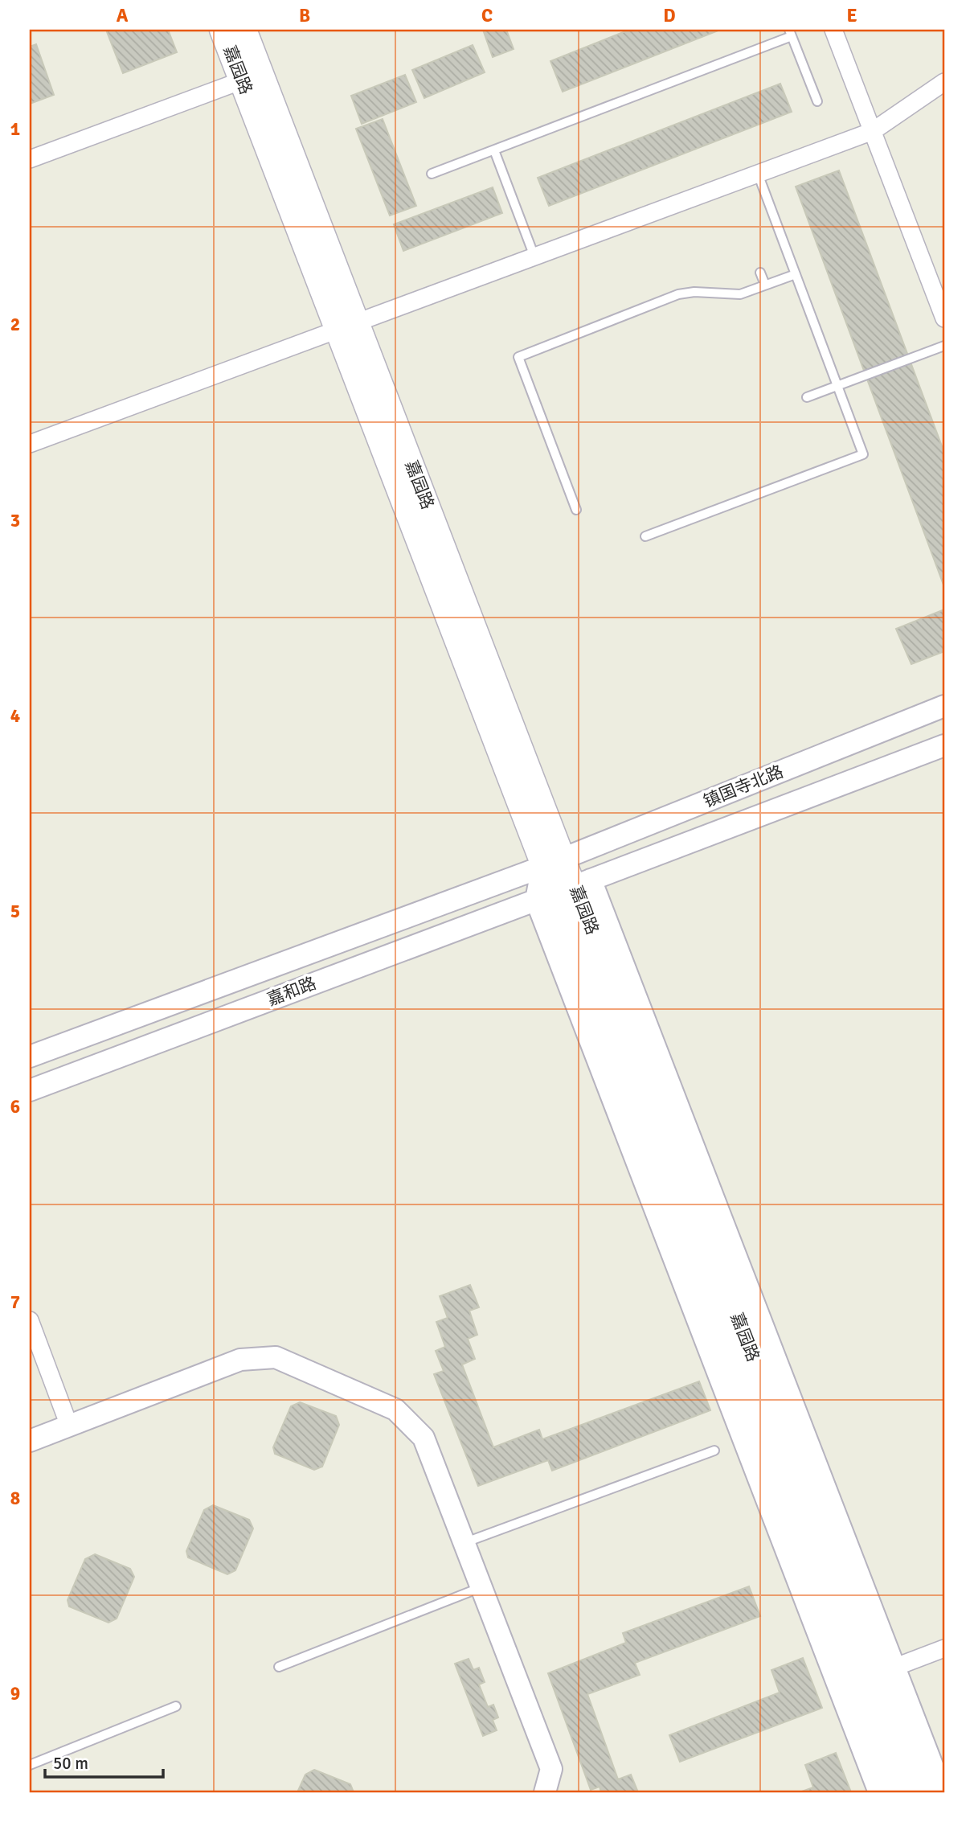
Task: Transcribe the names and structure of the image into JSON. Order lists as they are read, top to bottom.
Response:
{
  "streets": {
    "main road": ["嘉园路"],
    "street": ["镇国寺北路", "嘉和路"]
  },
  "crossings": [
    ["嘉园路", "镇国寺北路"],
    ["嘉园路", "嘉和路"],
    ["镇国寺北路", "嘉和路"]
  ],
  "scale_bar": "50 m",
  "grid": {
    "columns": [
      "A",
      "B",
      "C",
      "D",
      "E"
    ],
    "rows": [
      "1",
      "2",
      "3",
      "4",
      "5",
      "6",
      "7",
      "8",
      "9"
    ]
  }
}
